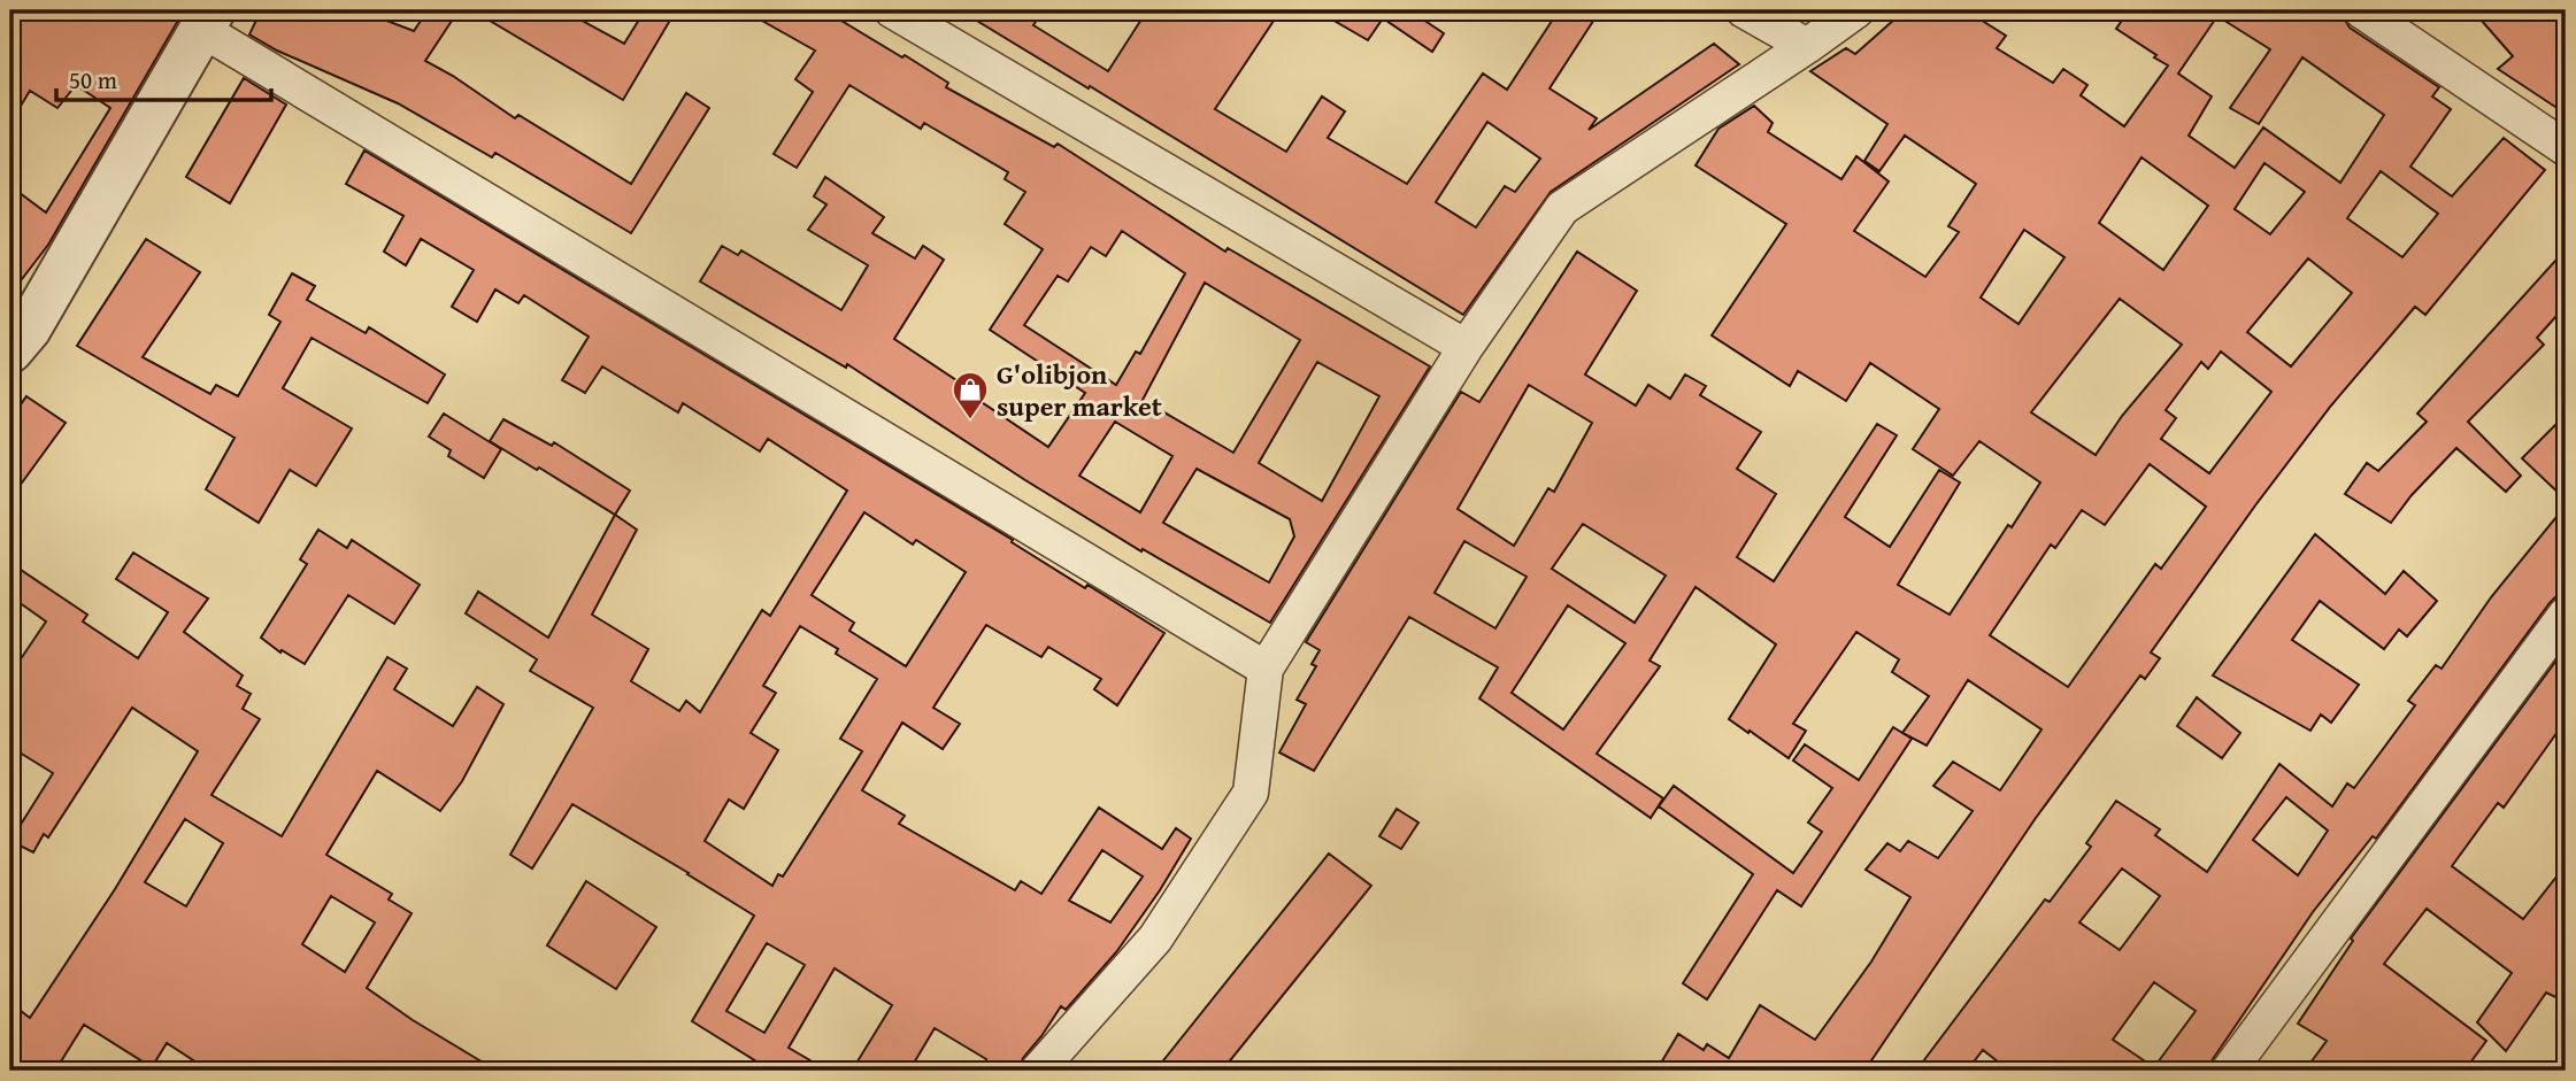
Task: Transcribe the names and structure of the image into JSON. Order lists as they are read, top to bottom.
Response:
{
  "places": {
    "shop": ["G'olibjon super market"]
  },
  "scale_bar": "50 m"
}
